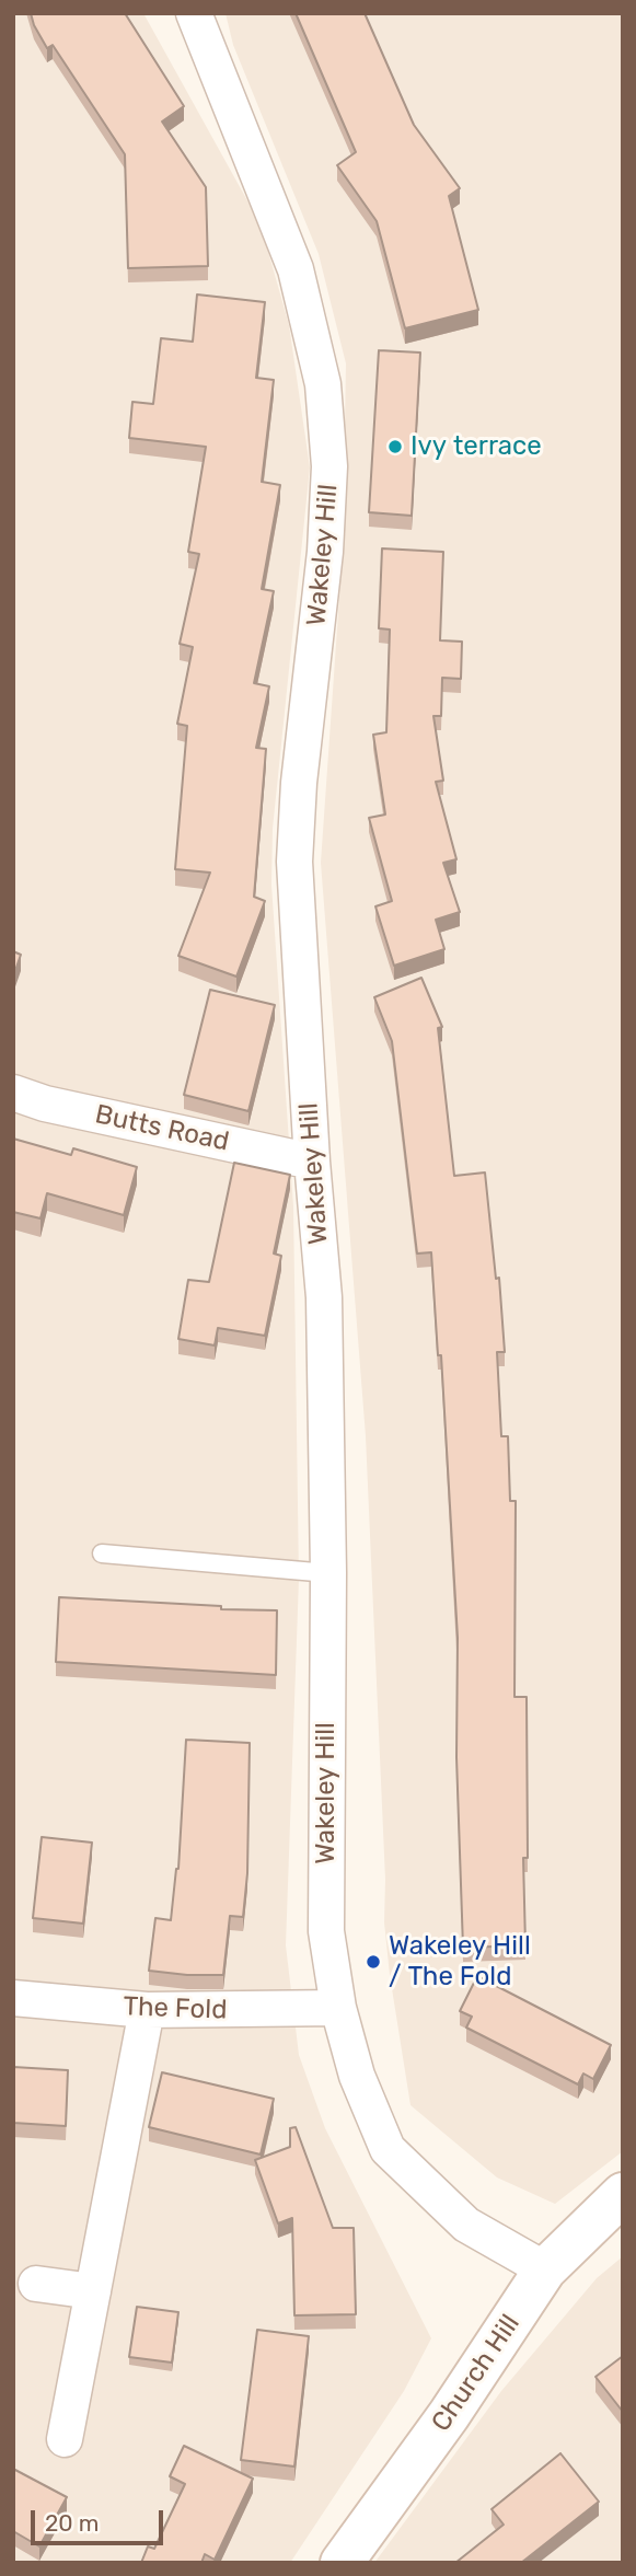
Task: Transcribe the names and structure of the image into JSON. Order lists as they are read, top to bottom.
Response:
{
  "streets": {
    "street": [
      "Wakeley Hill",
      "Butts Road",
      "The Fold",
      "Church Hill"
    ]
  },
  "crossings": [
    ["Wakeley Hill", "Butts Road"],
    ["Wakeley Hill", "The Fold"],
    ["Wakeley Hill", "Church Hill"]
  ],
  "places": ["Ivy terrace", "Wakeley Hill / The Fold"],
  "scale_bar": "20 m"
}
